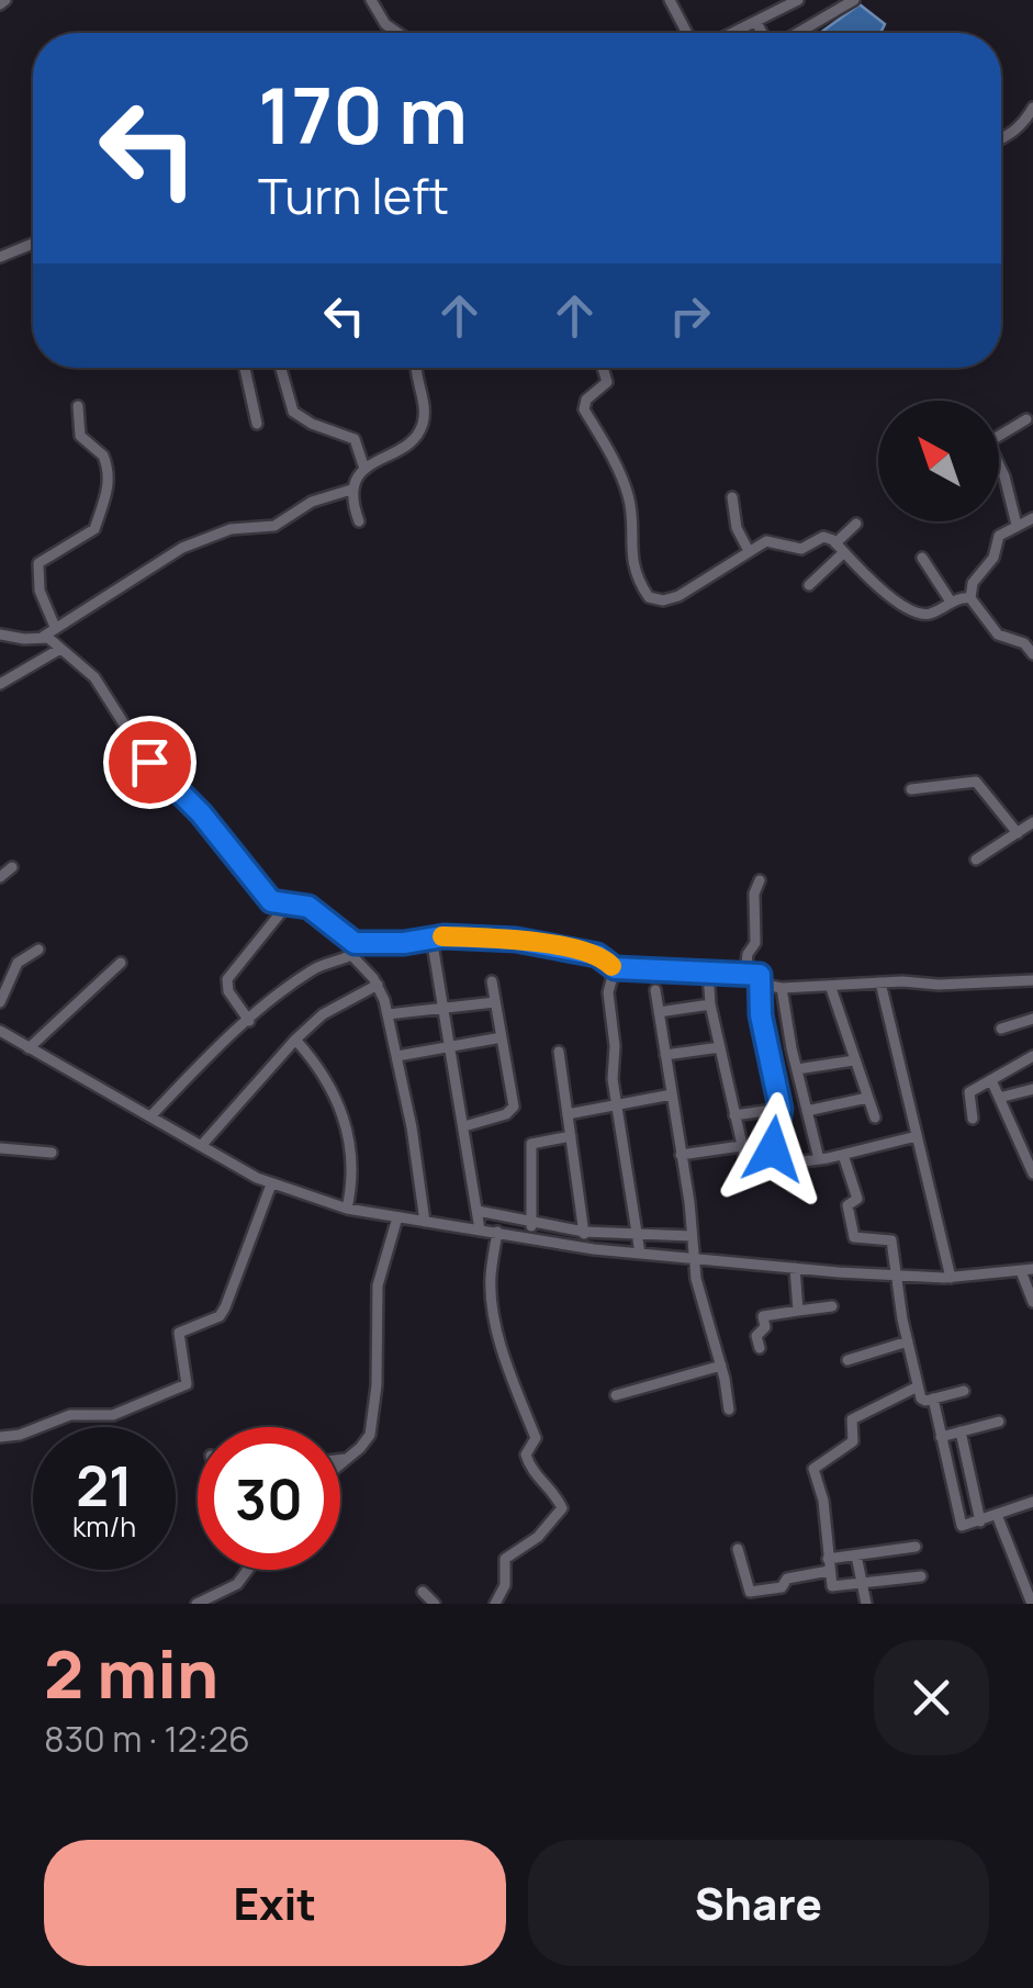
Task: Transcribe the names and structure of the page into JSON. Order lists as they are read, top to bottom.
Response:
{
  "north": "top left",
  "page": {
    "turn": ["170 m", "Turn left"],
    "speed": "21 km/h",
    "limit": "30",
    "heading": ["2 min", "830 m · 12:26"],
    "buttons": ["Exit", "Share"]
  }
}
